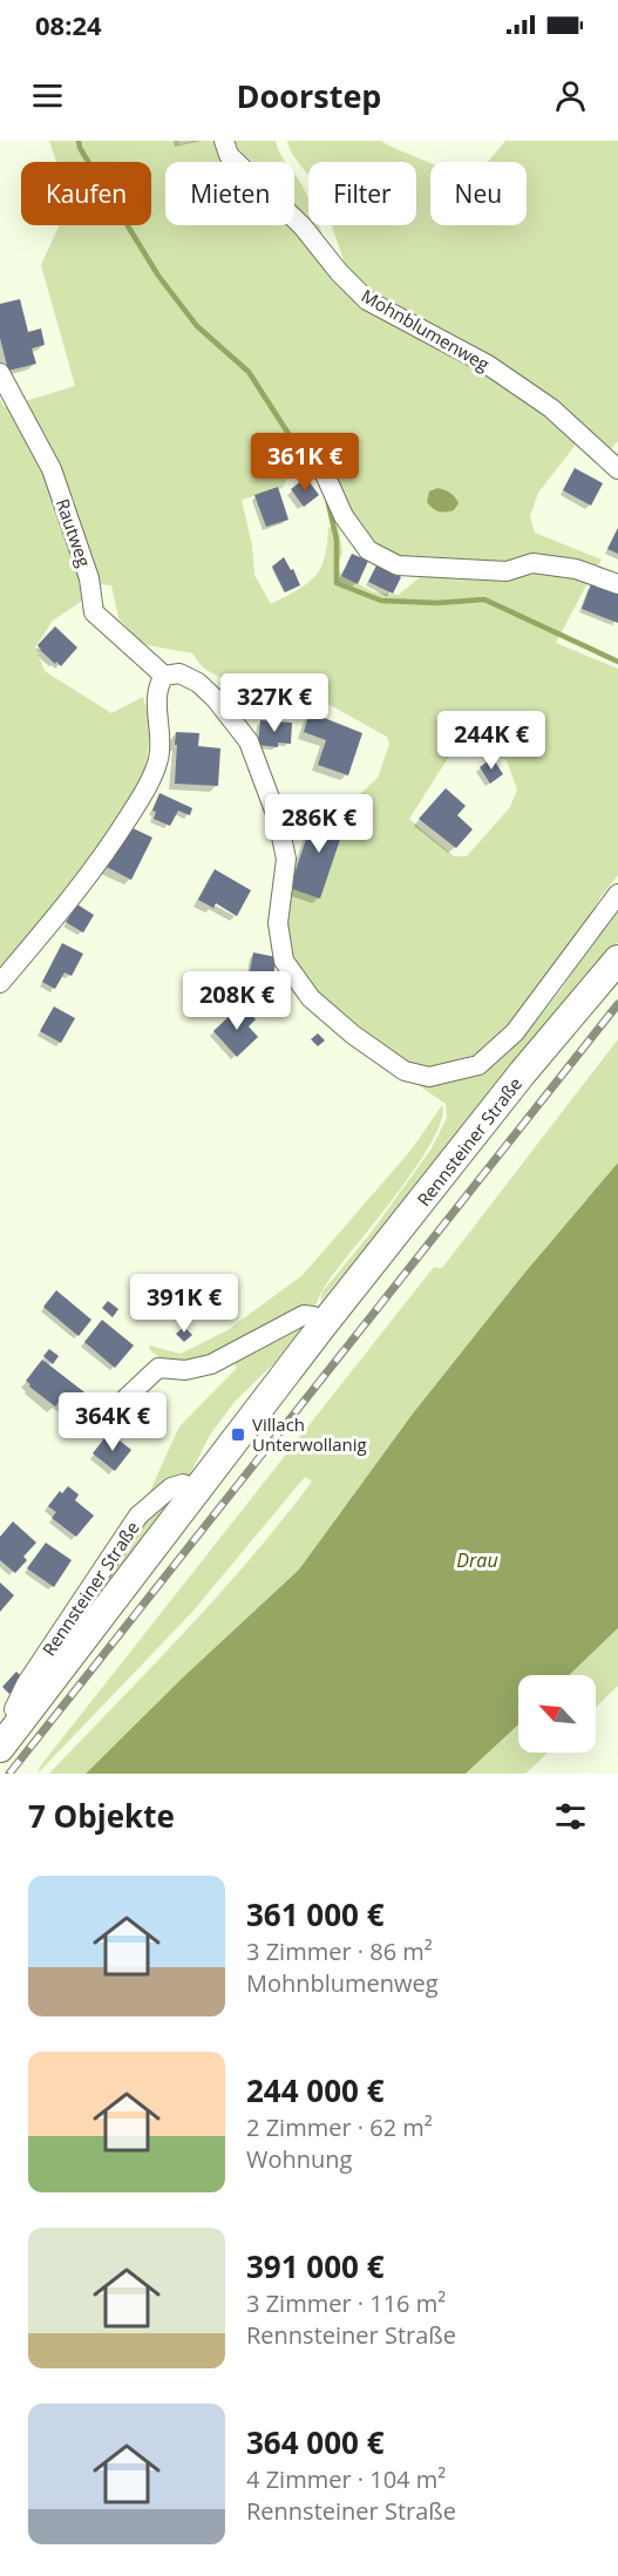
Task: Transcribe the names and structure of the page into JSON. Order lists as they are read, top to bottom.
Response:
{
  "streets": {
    "main road": ["Rennsteiner Straße"],
    "street": ["Mohnblumenweg", "Rautweg"]
  },
  "water": ["Drau"],
  "places": {
    "transit": ["Villach Unterwollanig"]
  },
  "north": "top left",
  "page": {
    "status": "08:24",
    "header": "Doorstep",
    "chip": [
      "Kaufen",
      "Mieten",
      "Filter",
      "Neu"
    ],
    "price": [
      "361K €",
      "327K €",
      "244K €",
      "286K €",
      "208K €",
      "391K €",
      "364K €"
    ],
    "heading": "7 Objekte",
    "list": [
      {
        "name": "361 000 €",
        "note": "3 Zimmer · 86 m² · Mohnblumenweg"
      },
      {
        "name": "244 000 €",
        "note": "2 Zimmer · 62 m² · Wohnung"
      },
      {
        "name": "391 000 €",
        "note": "3 Zimmer · 116 m² · Rennsteiner Straße"
      },
      {
        "name": "364 000 €",
        "note": "4 Zimmer · 104 m² · Rennsteiner Straße"
      }
    ]
  }
}
